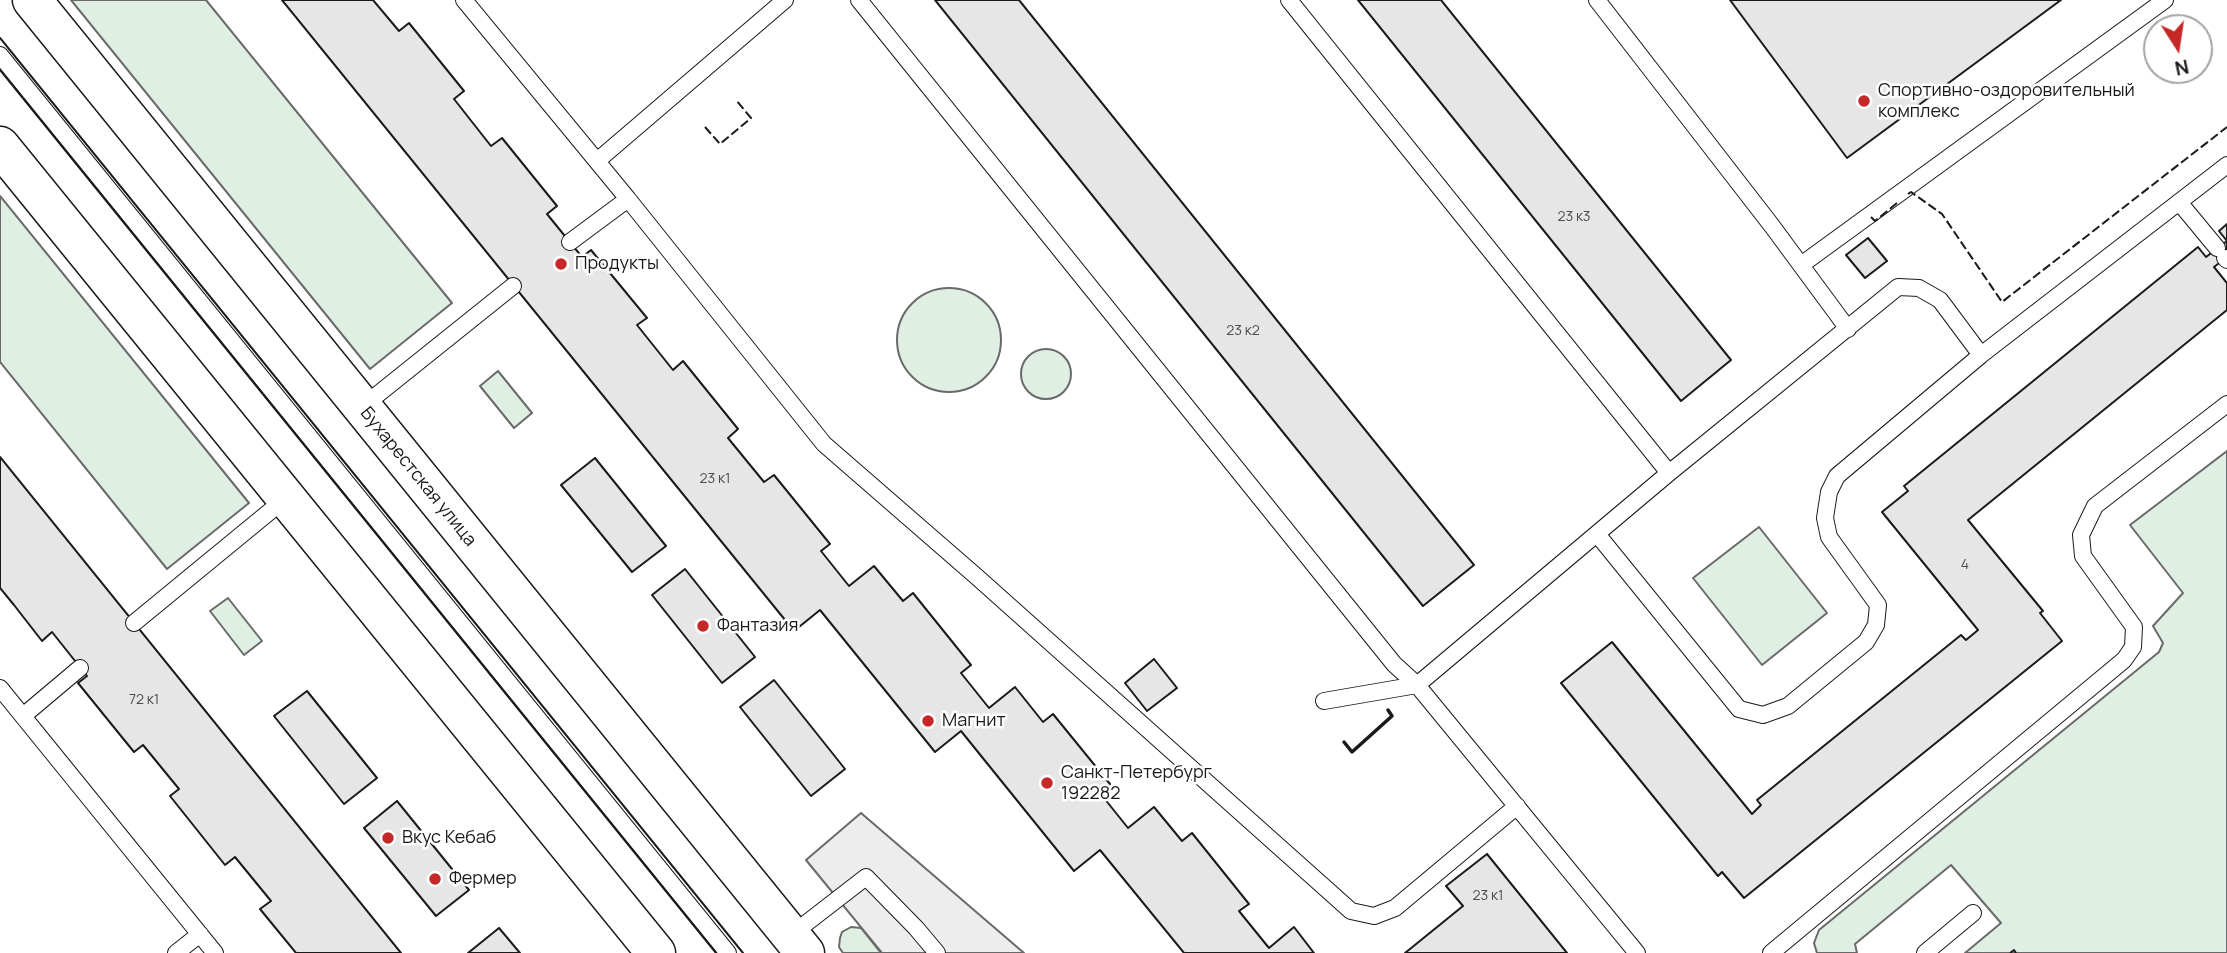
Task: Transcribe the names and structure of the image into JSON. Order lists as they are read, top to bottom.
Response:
{
  "streets": {
    "main road": ["Бухарестская улица"]
  },
  "places": [
    "Спортивно-оздоровительный комплекс",
    "Продукты",
    "Фантазия",
    "Магнит",
    "Санкт-Петербург 192282",
    "Вкус Кебаб",
    "Фермер"
  ],
  "house_numbers": [
    "23 к3",
    "23 к2",
    "23 к1",
    "4",
    "72 к1",
    "23 к1"
  ],
  "north": "bottom"
}
